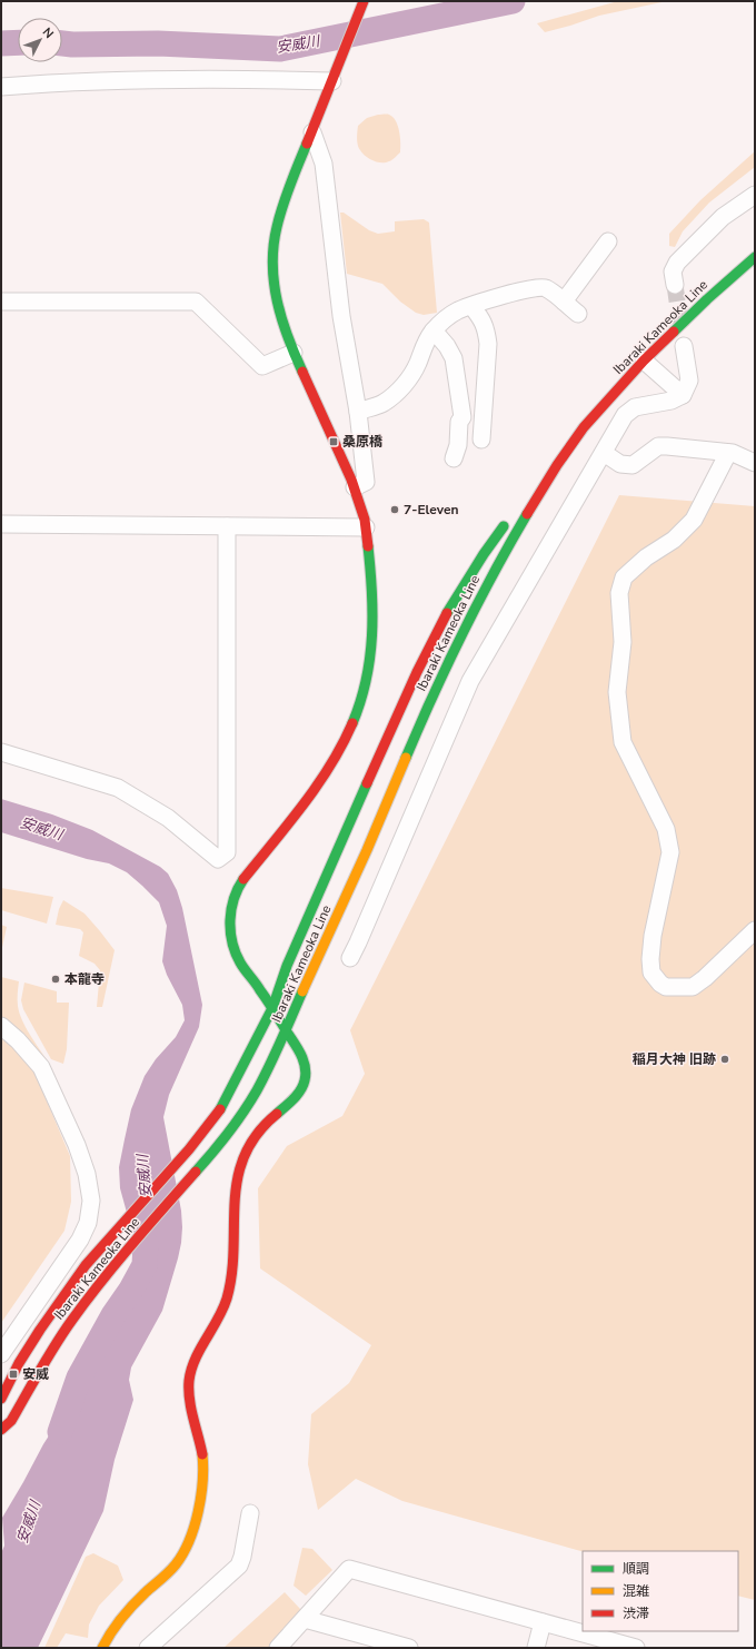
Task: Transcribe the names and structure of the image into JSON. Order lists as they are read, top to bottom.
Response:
{
  "streets": {
    "main road": ["Ibaraki Kameoka Line"]
  },
  "water": ["安威川"],
  "places": {
    "transit": ["桑原橋", "安威"],
    "other": ["7-Eleven", "本龍寺", "稲月大神 旧跡"]
  },
  "legend": ["順調", "混雑", "渋滞"],
  "north": "top right"
}
